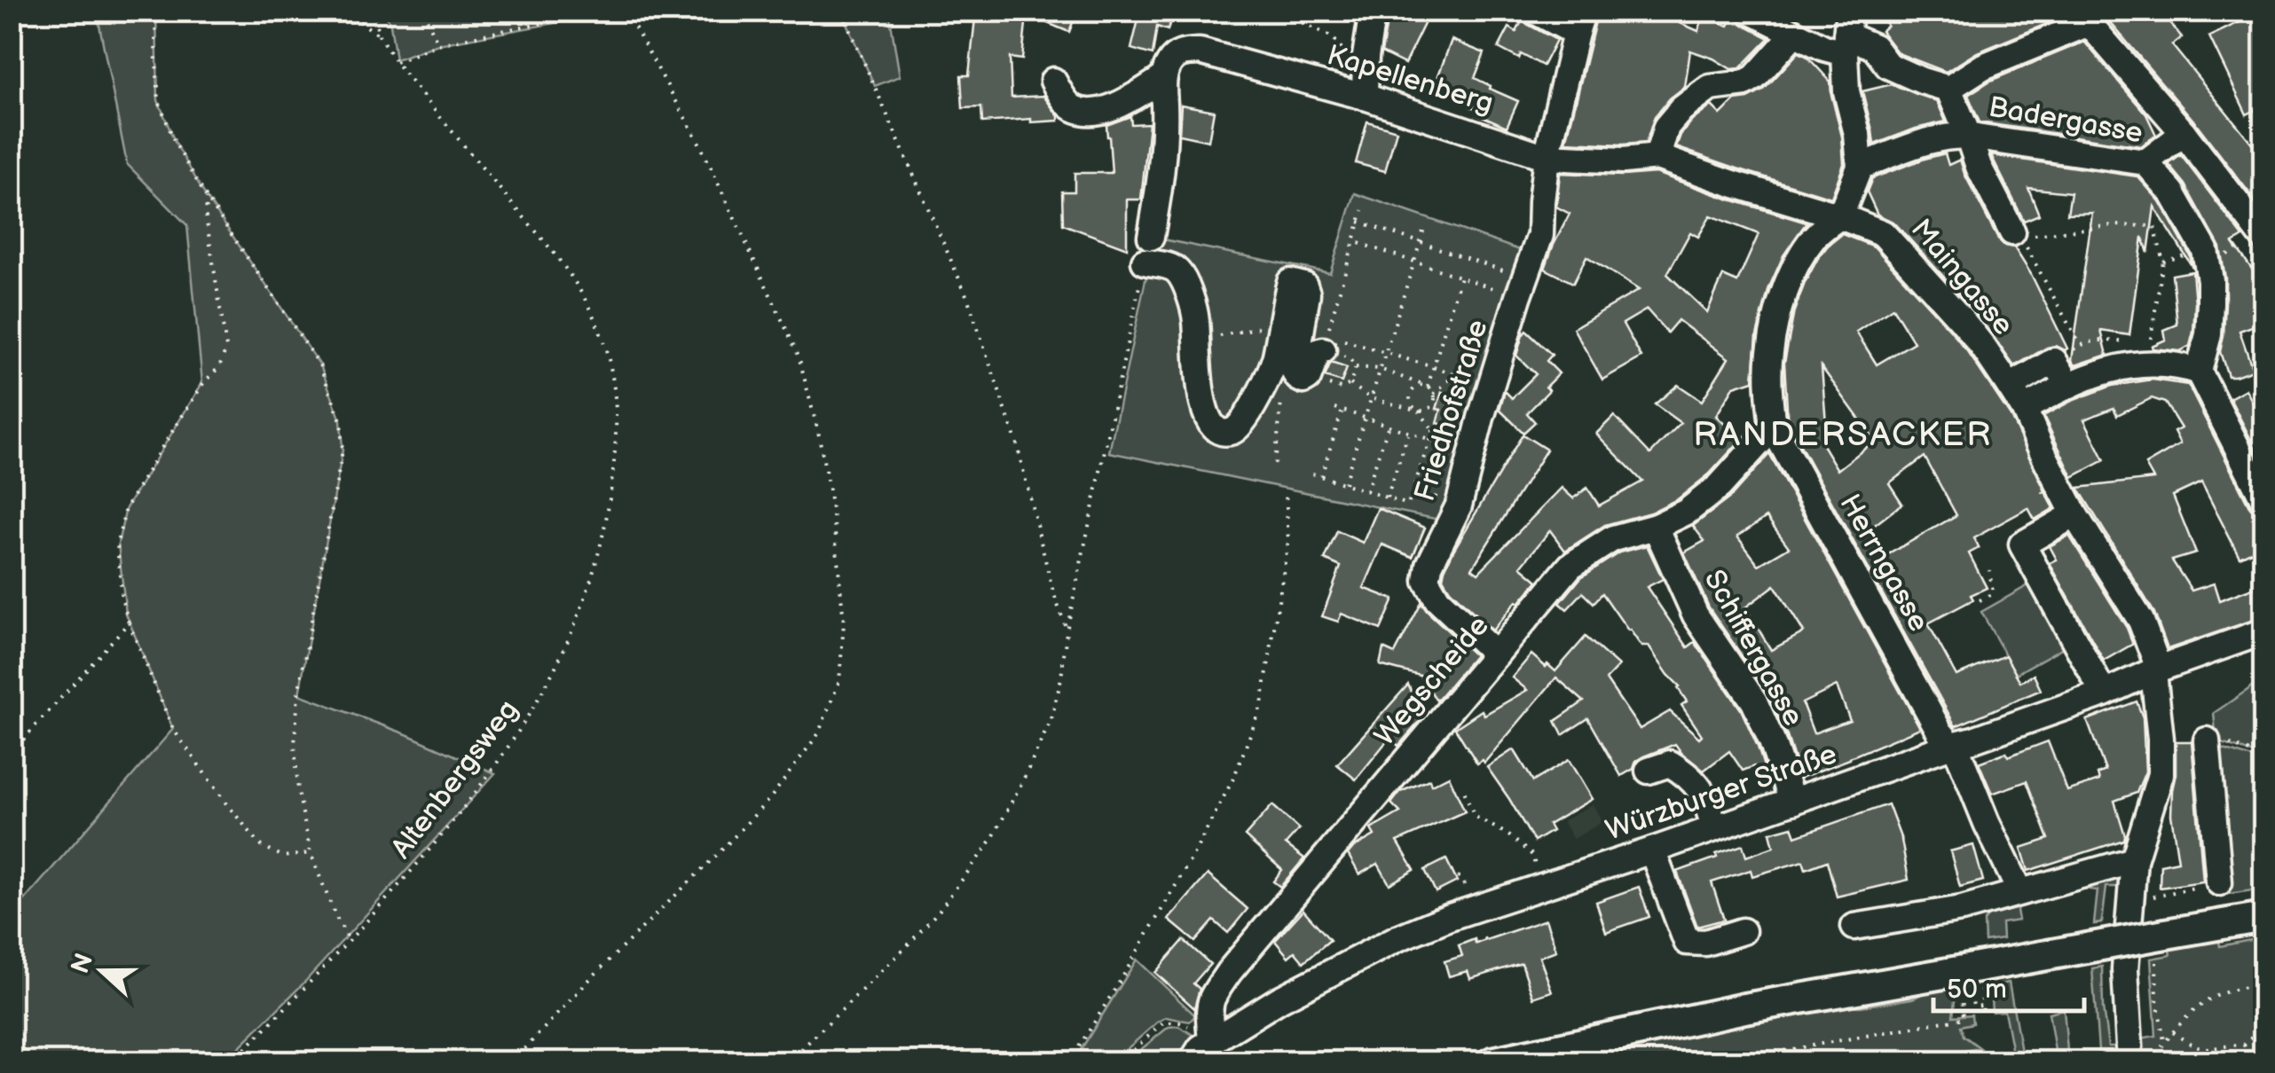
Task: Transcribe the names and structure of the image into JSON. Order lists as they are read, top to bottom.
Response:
{
  "streets": {
    "street": [
      "Kapellenberg",
      "Badergasse",
      "Maingasse",
      "Friedhofstraße",
      "Herrngasse",
      "Schiffergasse",
      "Wegscheide",
      "Würzburger Straße"
    ],
    "path": ["Altenbergsweg"]
  },
  "crossings": [
    ["Kapellenberg", "Maingasse"],
    ["Kapellenberg", "Friedhofstraße"],
    ["Maingasse", "Friedhofstraße"],
    ["Maingasse", "Herrngasse"],
    ["Maingasse", "Würzburger Straße"],
    ["Friedhofstraße", "Wegscheide"],
    ["Herrngasse", "Wegscheide"],
    ["Herrngasse", "Würzburger Straße"],
    ["Schiffergasse", "Wegscheide"],
    ["Schiffergasse", "Würzburger Straße"],
    ["Wegscheide", "Würzburger Straße"]
  ],
  "districts": ["RANDERSACKER"],
  "scale_bar": "50 m",
  "north": "left"
}
